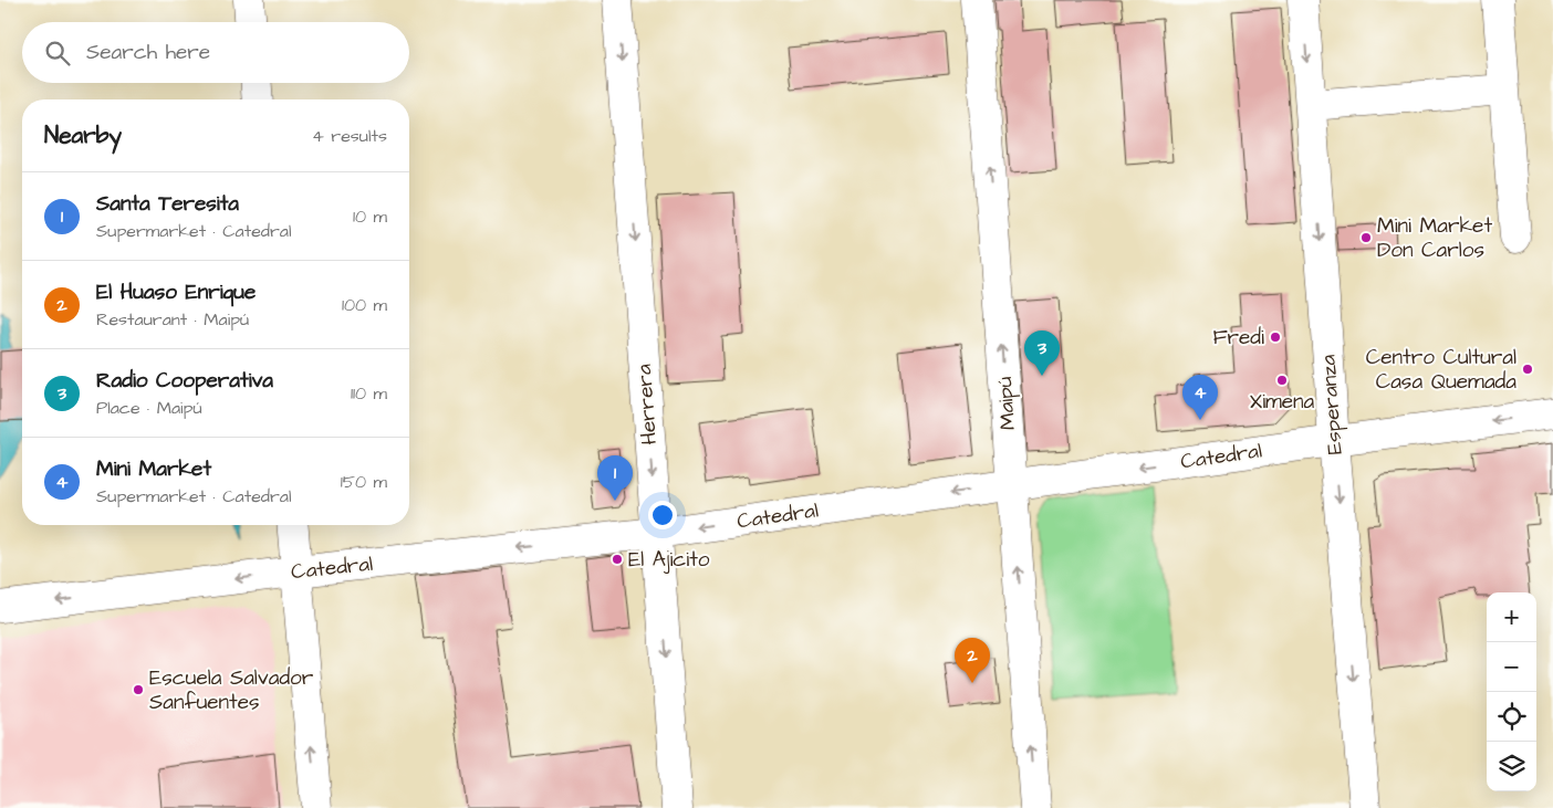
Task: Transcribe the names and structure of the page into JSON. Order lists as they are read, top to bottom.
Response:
{
  "streets": {
    "street": [
      "Maipú",
      "Herrera",
      "Esperanza",
      "Catedral"
    ]
  },
  "crossings": [
    ["Maipú", "Catedral"],
    ["Herrera", "Catedral"],
    ["Esperanza", "Catedral"]
  ],
  "one_way": [
    "Maipú",
    "Herrera",
    "Esperanza",
    "Catedral"
  ],
  "places": [
    "Mini Market Don Carlos",
    "Fredi",
    "Centro Cultural Casa Quemada",
    "Ximena",
    "El Ajicito",
    "Escuela Salvador Sanfuentes"
  ],
  "page": {
    "search": "Search here",
    "heading": ["Nearby", "4 results"],
    "list": [
      {
        "mark": "1",
        "name": "Santa Teresita",
        "note": "Supermarket · Catedral",
        "value": "10 m"
      },
      {
        "mark": "2",
        "name": "El Huaso Enrique",
        "note": "Restaurant · Maipú",
        "value": "100 m"
      },
      {
        "mark": "3",
        "name": "Radio Cooperativa",
        "note": "Place · Maipú",
        "value": "110 m"
      },
      {
        "mark": "4",
        "name": "Mini Market",
        "note": "Supermarket · Catedral",
        "value": "150 m"
      }
    ],
    "pins": [
      "3",
      "4",
      "1",
      "2"
    ],
    "map_buttons": ["+", "−"]
  }
}
